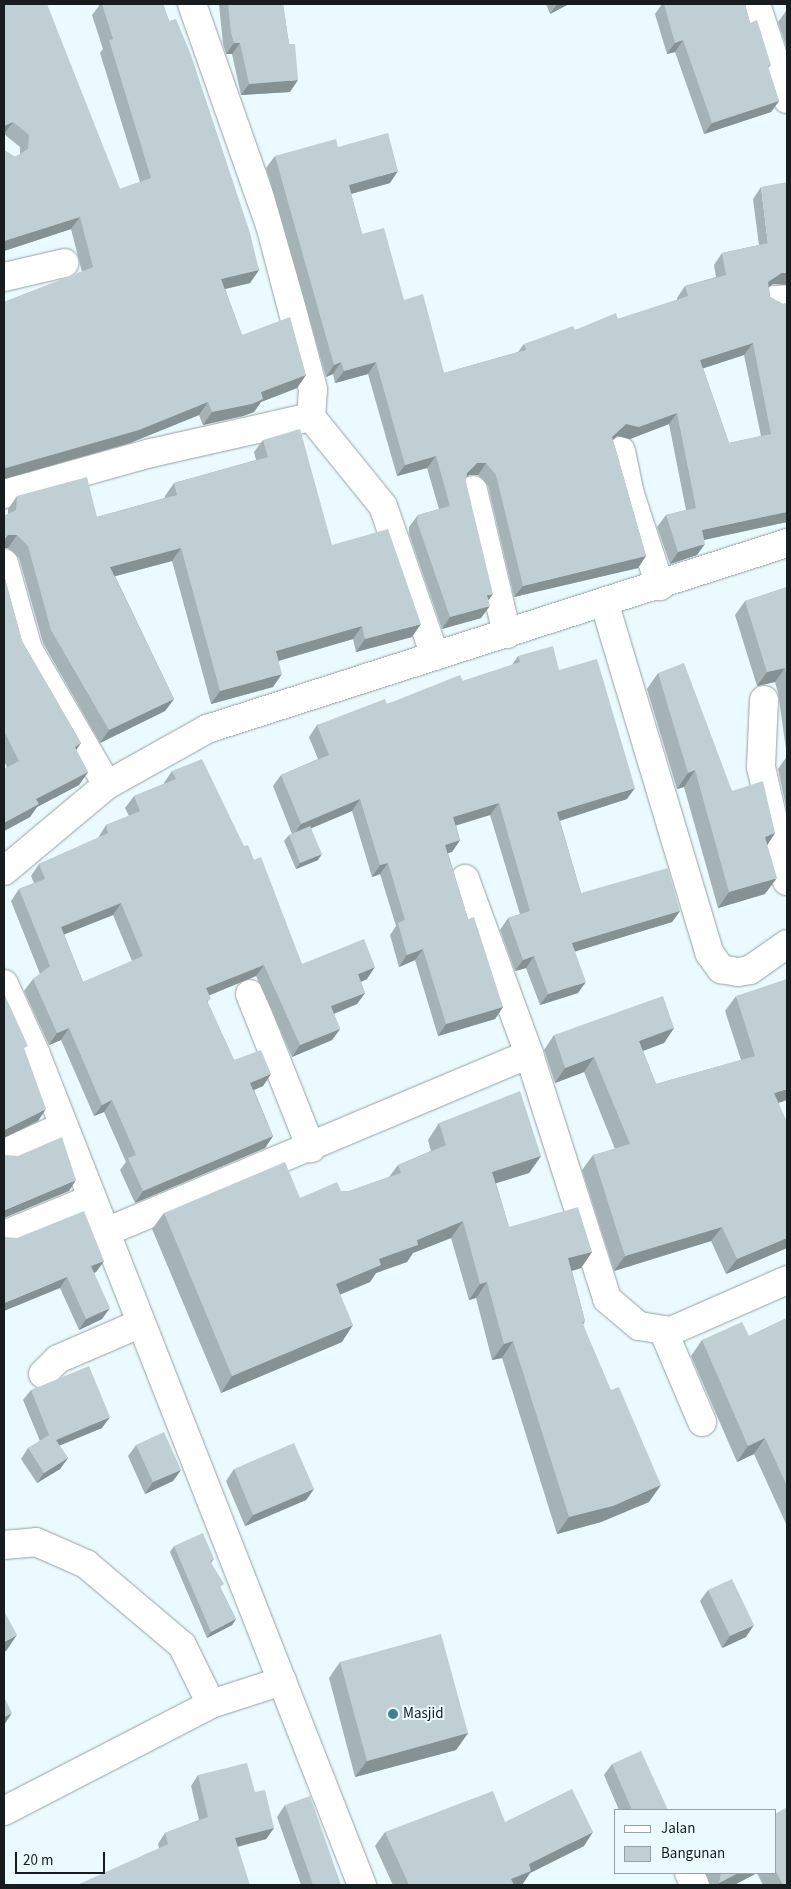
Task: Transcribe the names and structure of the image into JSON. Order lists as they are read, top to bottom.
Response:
{
  "places": ["Masjid"],
  "legend": ["Jalan", "Bangunan"],
  "scale_bar": "20 m"
}
